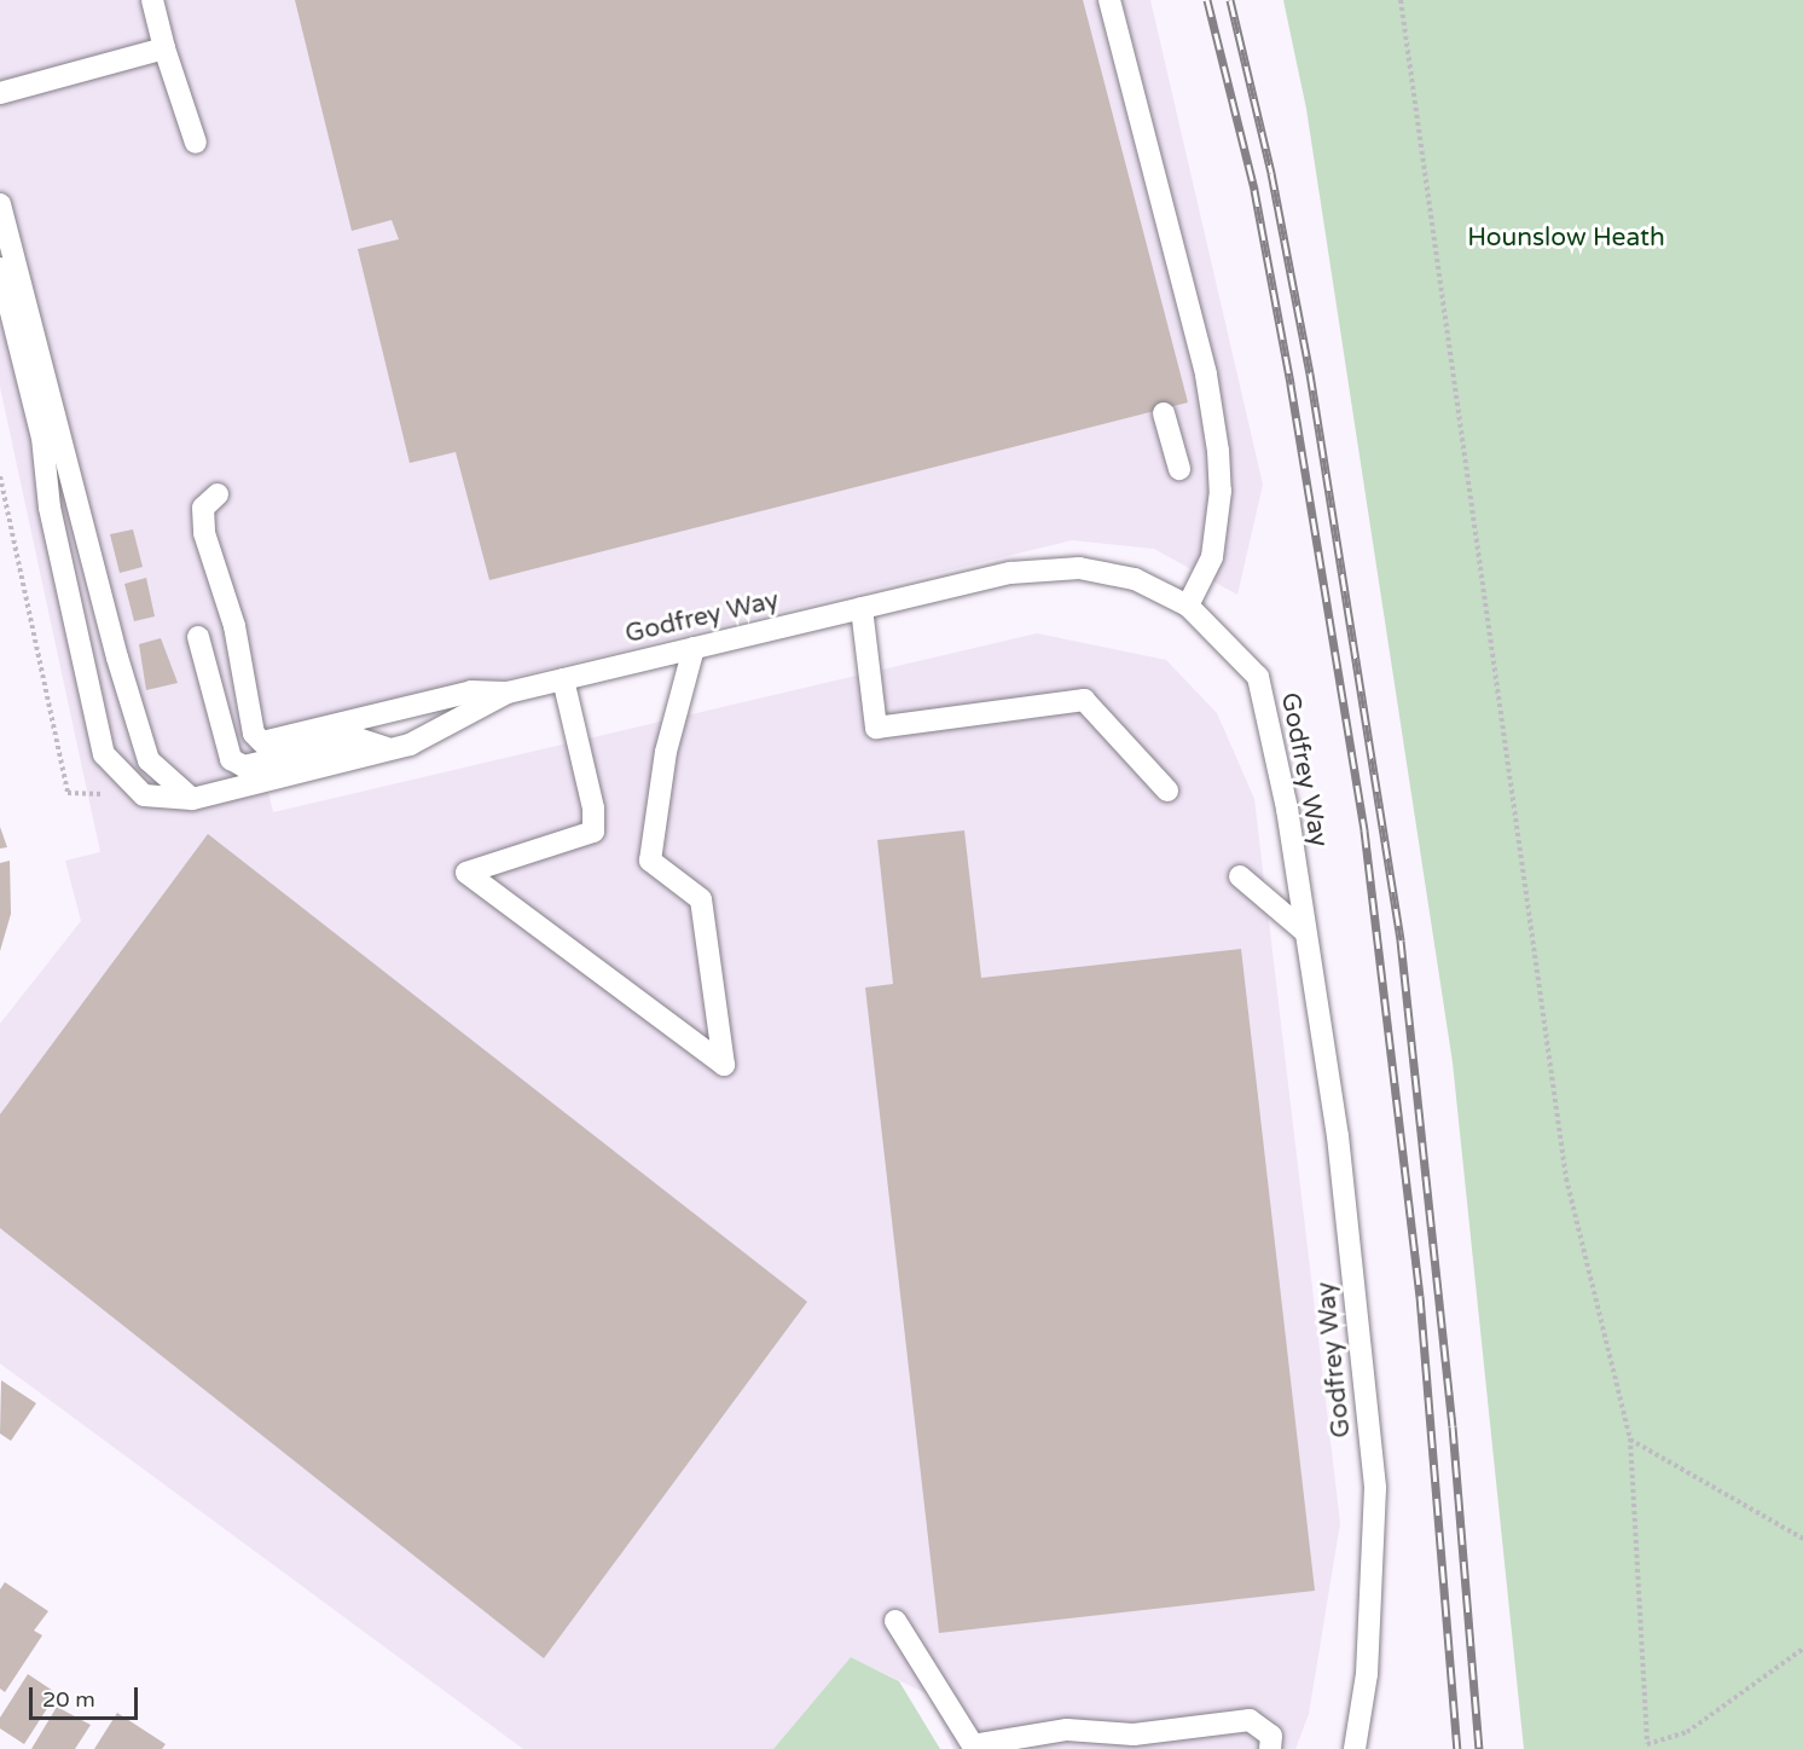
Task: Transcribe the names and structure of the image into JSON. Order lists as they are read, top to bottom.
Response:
{
  "streets": {
    "lane": ["Godfrey Way"]
  },
  "parks": ["Hounslow Heath"],
  "scale_bar": "20 m"
}
